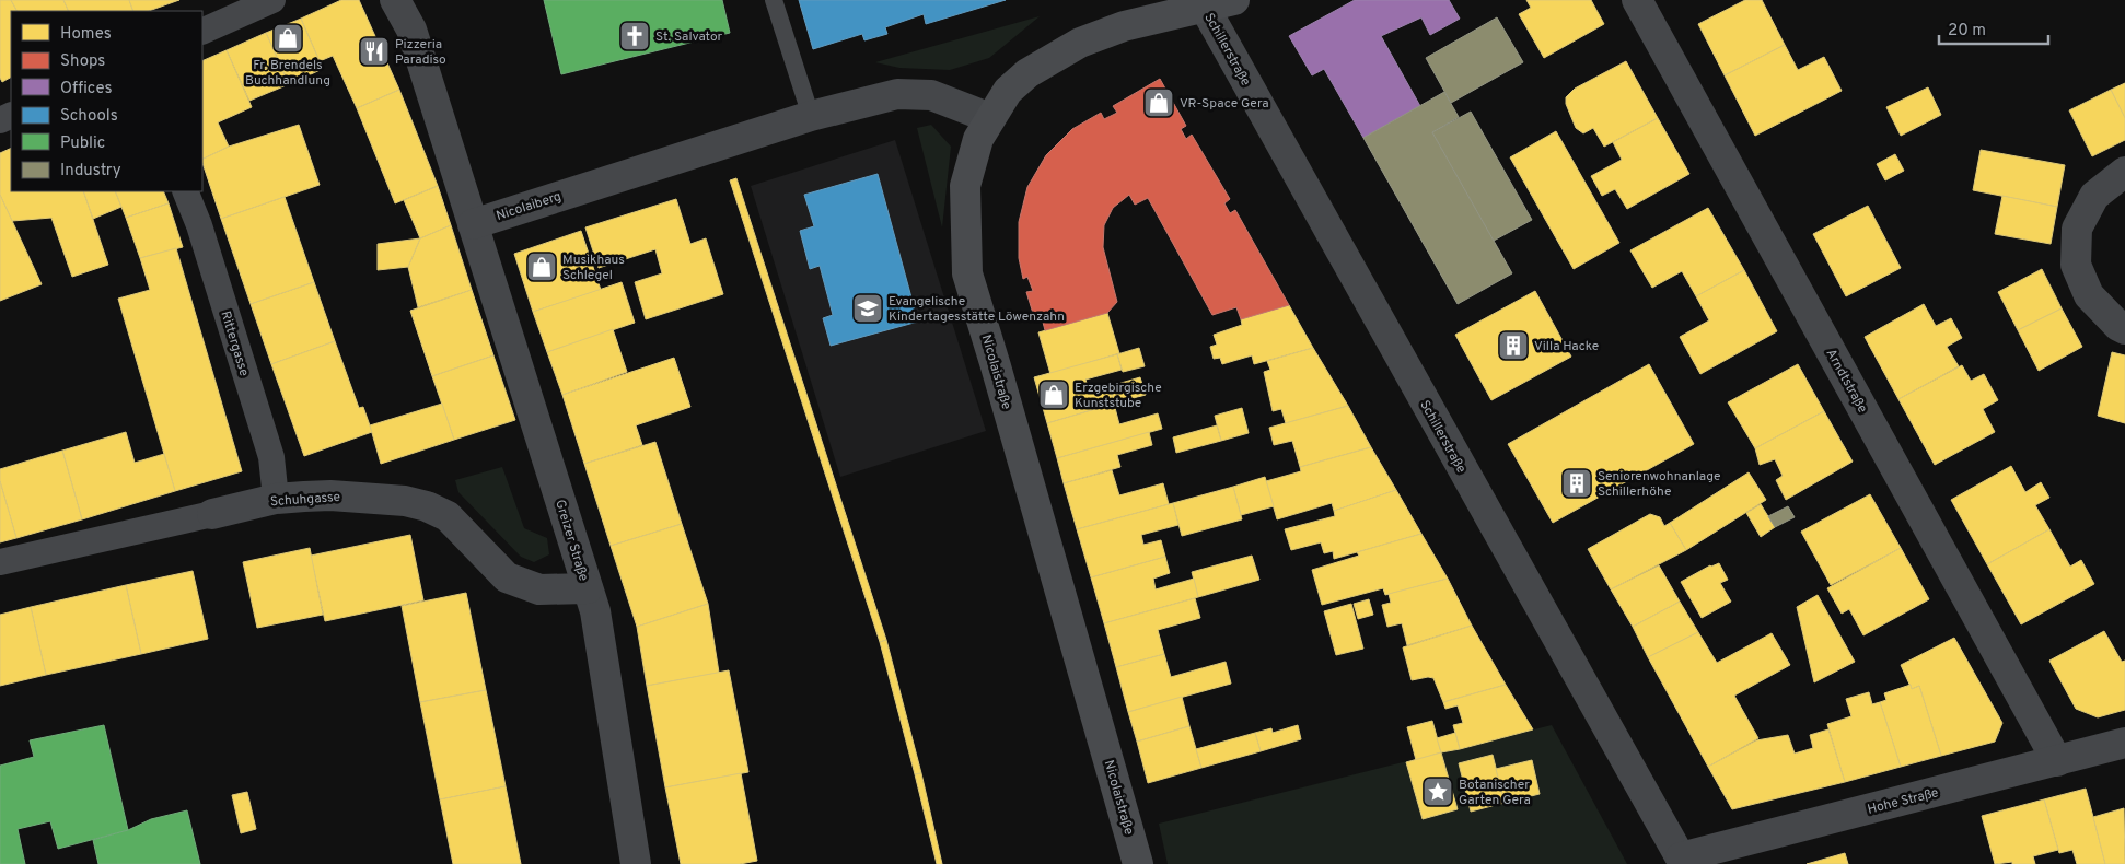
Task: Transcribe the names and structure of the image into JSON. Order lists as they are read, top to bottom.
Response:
{
  "streets": {
    "main road": ["Nicolaistraße"],
    "street": [
      "Schillerstraße",
      "Nicolaiberg",
      "Rittergasse",
      "Arndtstraße",
      "Schuhgasse",
      "Greizer Straße",
      "Hohe Straße"
    ]
  },
  "crossings": [
    ["Schillerstraße", "Nicolaistraße"],
    ["Schillerstraße", "Hohe Straße"],
    ["Nicolaiberg", "Nicolaistraße"],
    ["Nicolaiberg", "Greizer Straße"],
    ["Rittergasse", "Schuhgasse"],
    ["Arndtstraße", "Hohe Straße"],
    ["Schuhgasse", "Greizer Straße"]
  ],
  "places": {
    "church": ["St. Salvator"],
    "shop": [
      "Fr. Brendels Buchhandlung",
      "VR-Space Gera",
      "Musikhaus Schlegel",
      "Erzgebirgische Kunststube"
    ],
    "restaurant": ["Pizzeria Paradiso"],
    "school or university": ["Evangelische Kindertagesstätte Löwenzahn"],
    "building": ["Villa Hacke", "Seniorenwohnanlage Schillerhöhe"],
    "place": ["Botanischer Garten Gera"]
  },
  "legend": [
    "Homes",
    "Shops",
    "Offices",
    "Schools",
    "Public",
    "Industry"
  ],
  "scale_bar": "20 m"
}
